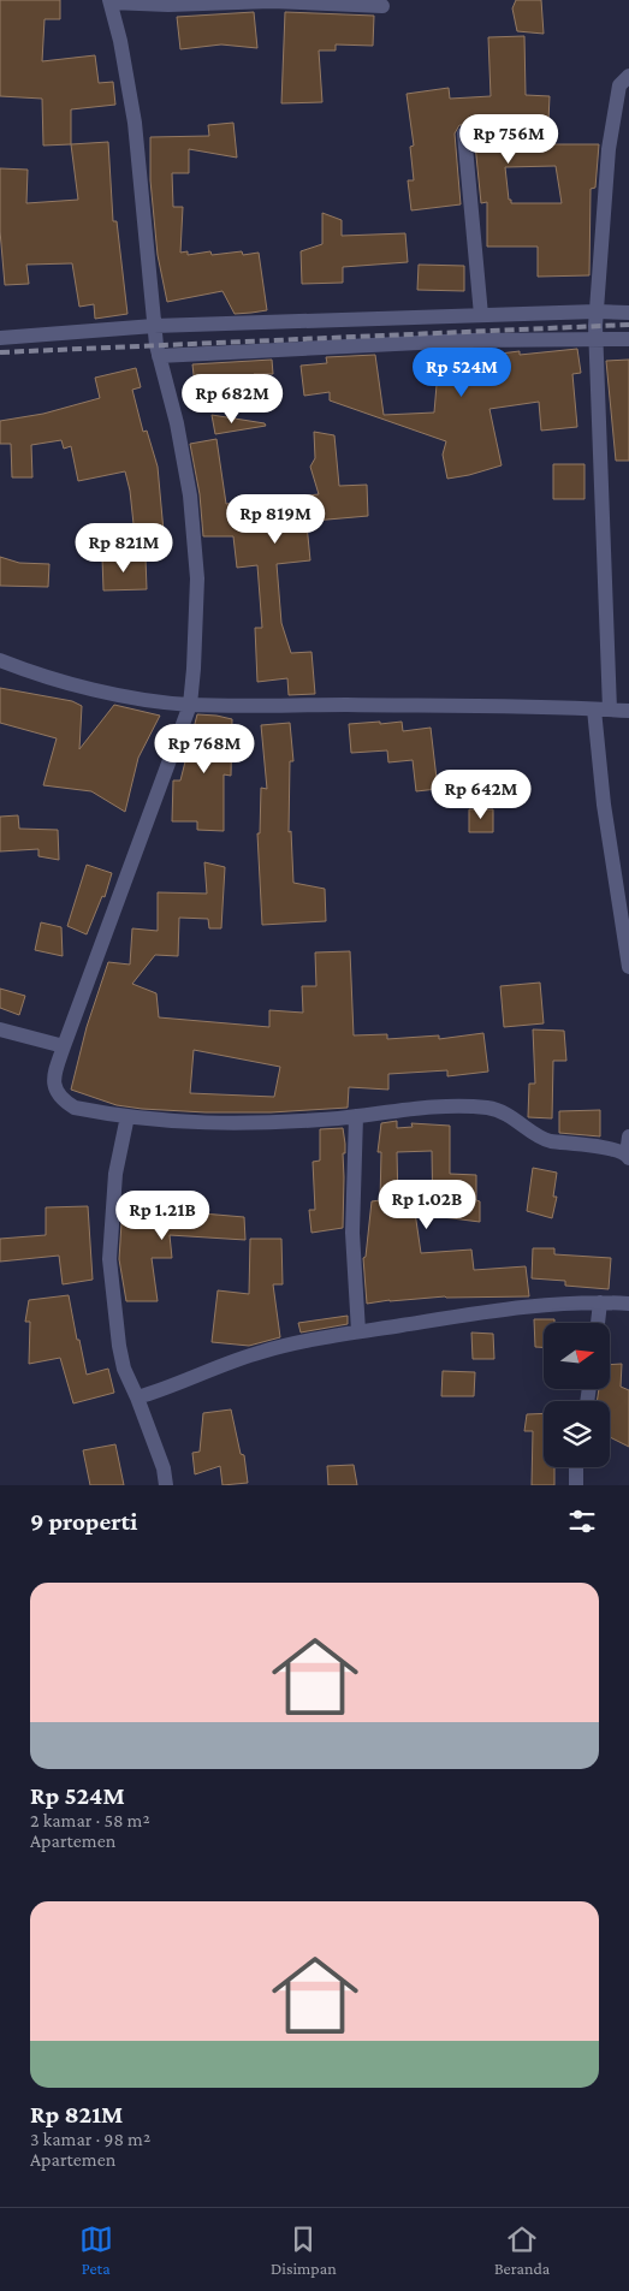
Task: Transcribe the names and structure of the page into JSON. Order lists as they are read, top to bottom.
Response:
{
  "north": "right",
  "page": {
    "price": [
      "Rp 756M",
      "Rp 524M",
      "Rp 682M",
      "Rp 819M",
      "Rp 821M",
      "Rp 768M",
      "Rp 642M",
      "Rp 1.02B",
      "Rp 1.21B"
    ],
    "heading": "9 properti",
    "list": [
      {
        "name": "Rp 524M",
        "note": "2 kamar · 58 m² · Apartemen"
      },
      {
        "name": "Rp 821M",
        "note": "3 kamar · 98 m² · Apartemen"
      }
    ],
    "tabs": ["Peta", "Disimpan", "Beranda"]
  }
}
